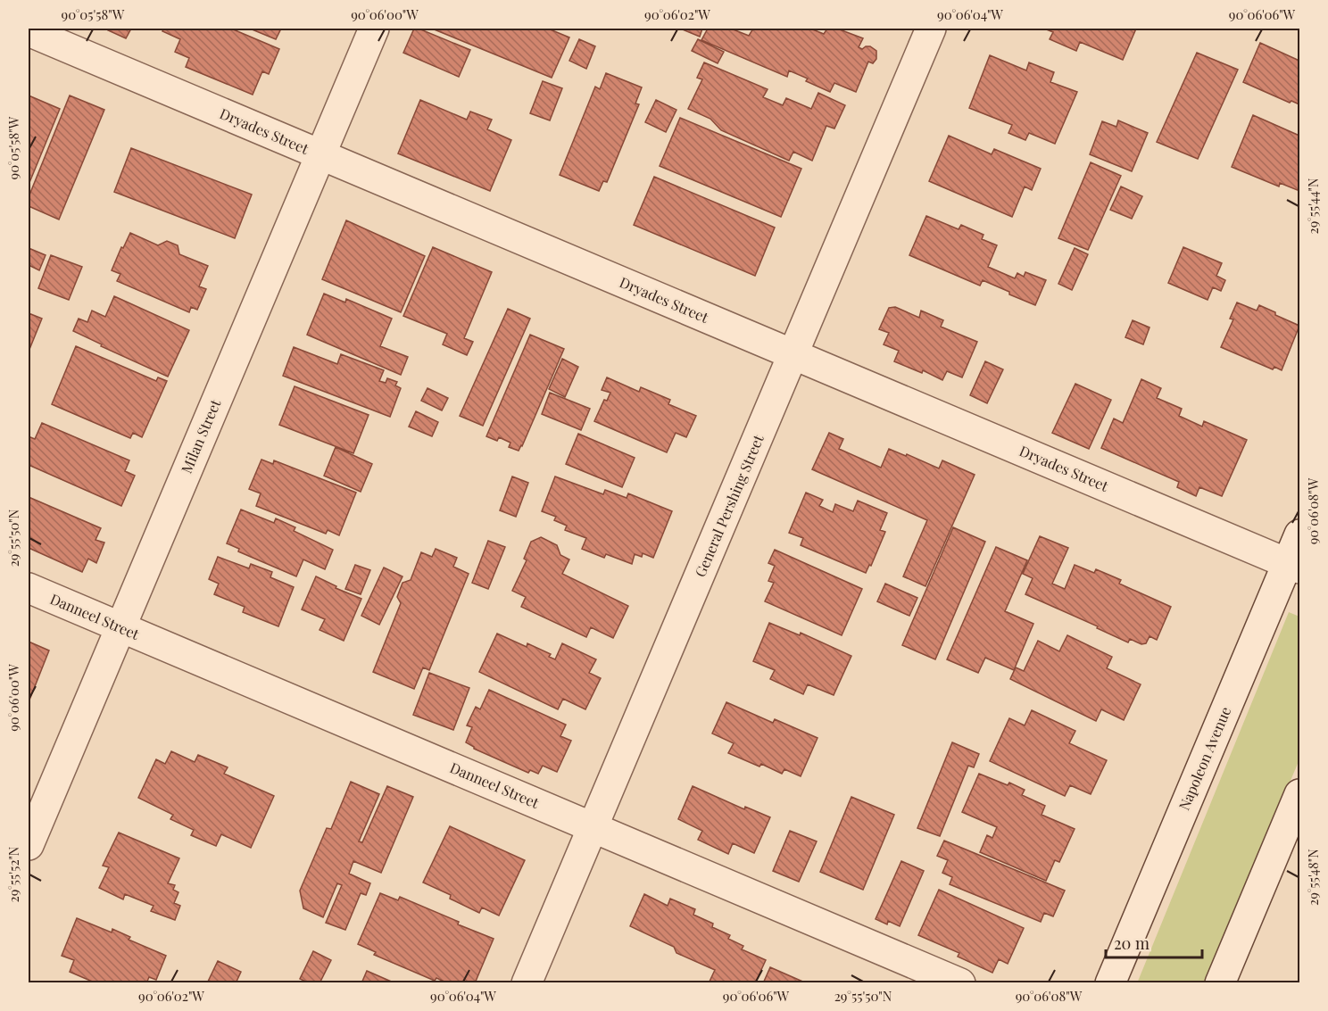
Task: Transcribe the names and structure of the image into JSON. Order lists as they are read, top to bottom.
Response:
{
  "streets": {
    "street": [
      "Dryades Street",
      "Milan Street",
      "General Pershing Street",
      "Danneel Street",
      "Napoleon Avenue"
    ]
  },
  "crossings": [
    ["Dryades Street", "Milan Street"],
    ["Dryades Street", "General Pershing Street"],
    ["Dryades Street", "Napoleon Avenue"],
    ["Milan Street", "Danneel Street"],
    ["General Pershing Street", "Danneel Street"]
  ],
  "scale_bar": "20 m",
  "coordinates": [
    "90°05'58\"W",
    "90°06'00\"W",
    "90°06'02\"W",
    "90°06'04\"W",
    "90°06'06\"W",
    "29°55'44\"N",
    "90°06'08\"W",
    "29°55'50\"N",
    "29°55'52\"N",
    "29°55'48\"N"
  ]
}
